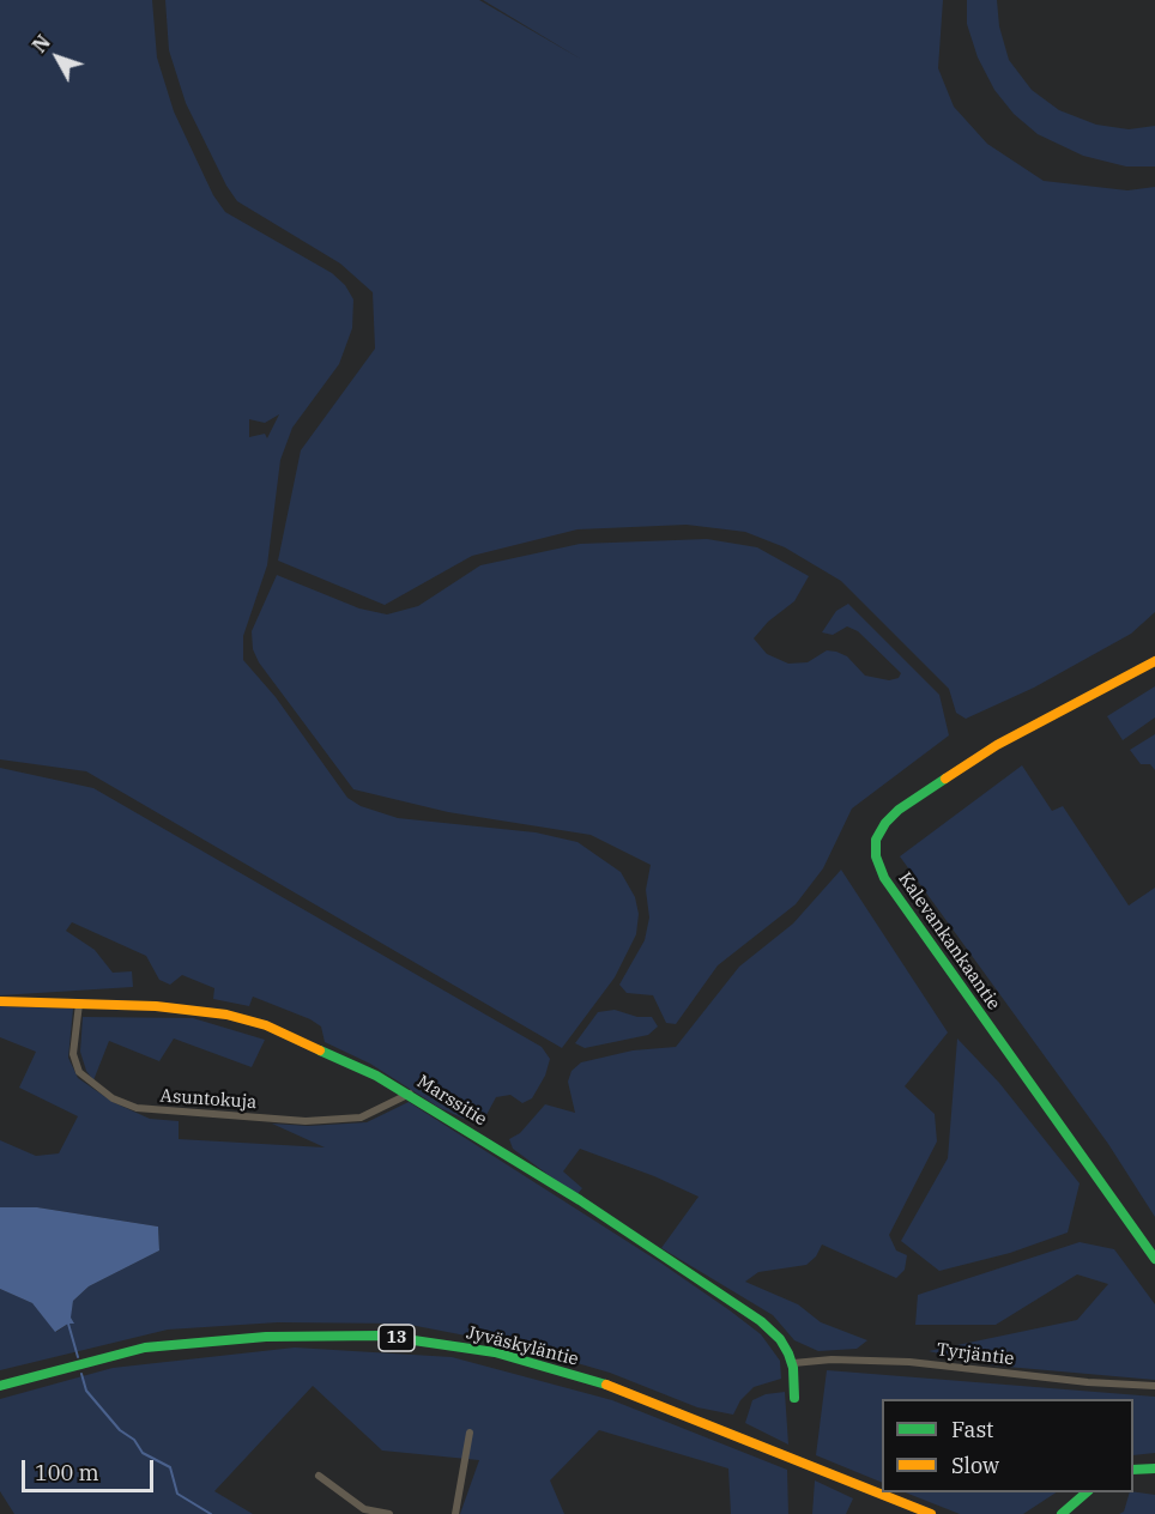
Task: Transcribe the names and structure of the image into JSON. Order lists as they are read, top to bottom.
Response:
{
  "streets": {
    "main road": [
      "Kalevankankaantie",
      "Marssitie",
      "13",
      "Jyväskyläntie"
    ],
    "street": ["Asuntokuja", "Tyrjäntie"]
  },
  "crossings": [
    ["Asuntokuja", "Marssitie"],
    ["Marssitie", "Tyrjäntie"]
  ],
  "legend": ["Fast", "Slow"],
  "scale_bar": "100 m",
  "north": "top left"
}
